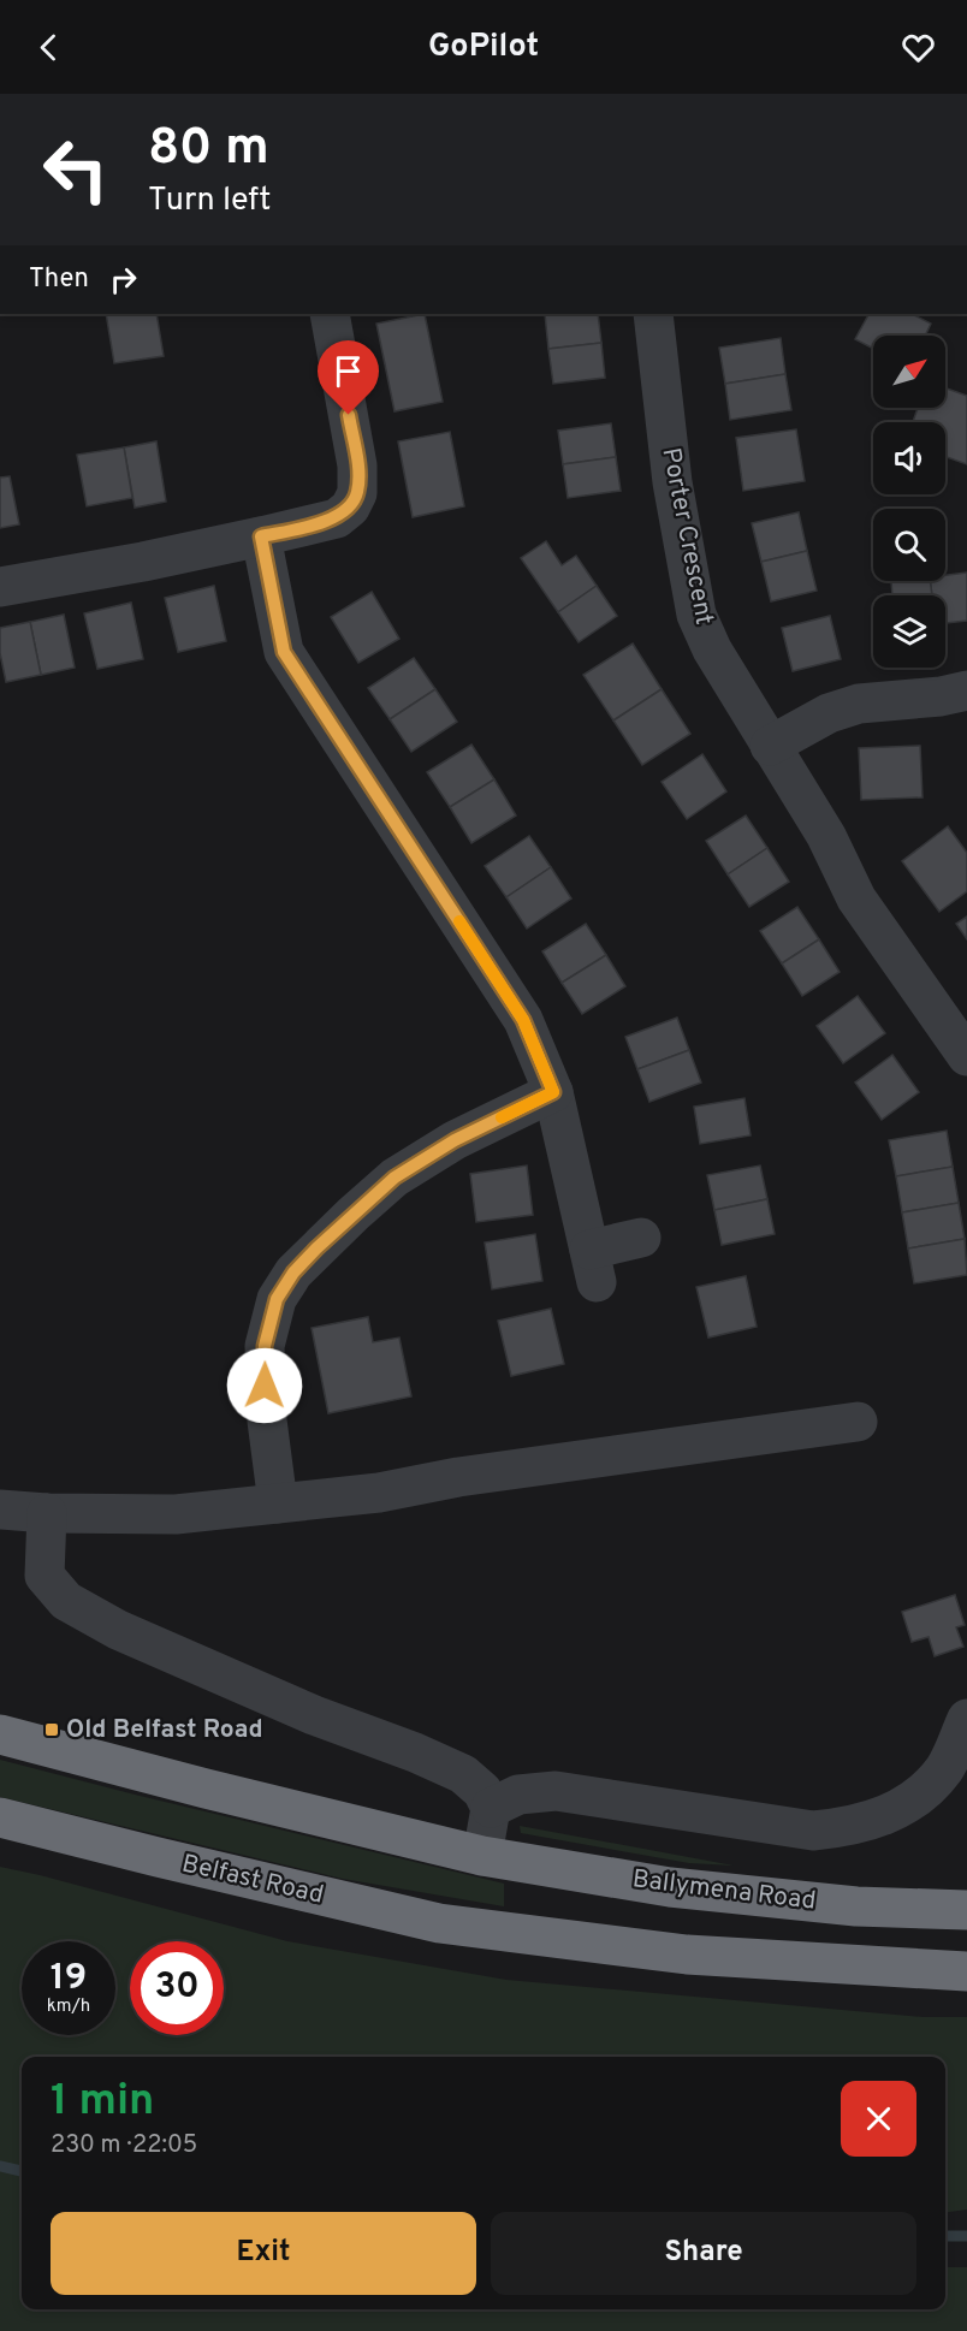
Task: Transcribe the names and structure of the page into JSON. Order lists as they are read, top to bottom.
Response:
{
  "streets": {
    "highway": ["Belfast Road", "Ballymena Road"],
    "street": ["Porter Crescent"]
  },
  "places": {
    "transit": ["Old Belfast Road"]
  },
  "north": "top right",
  "page": {
    "header": "GoPilot",
    "turn": ["80 m", "Turn left"],
    "then": "Then",
    "speed": "19 km/h",
    "limit": "30",
    "heading": ["1 min", "230 m · 22:05"],
    "buttons": ["Exit", "Share"]
  }
}
